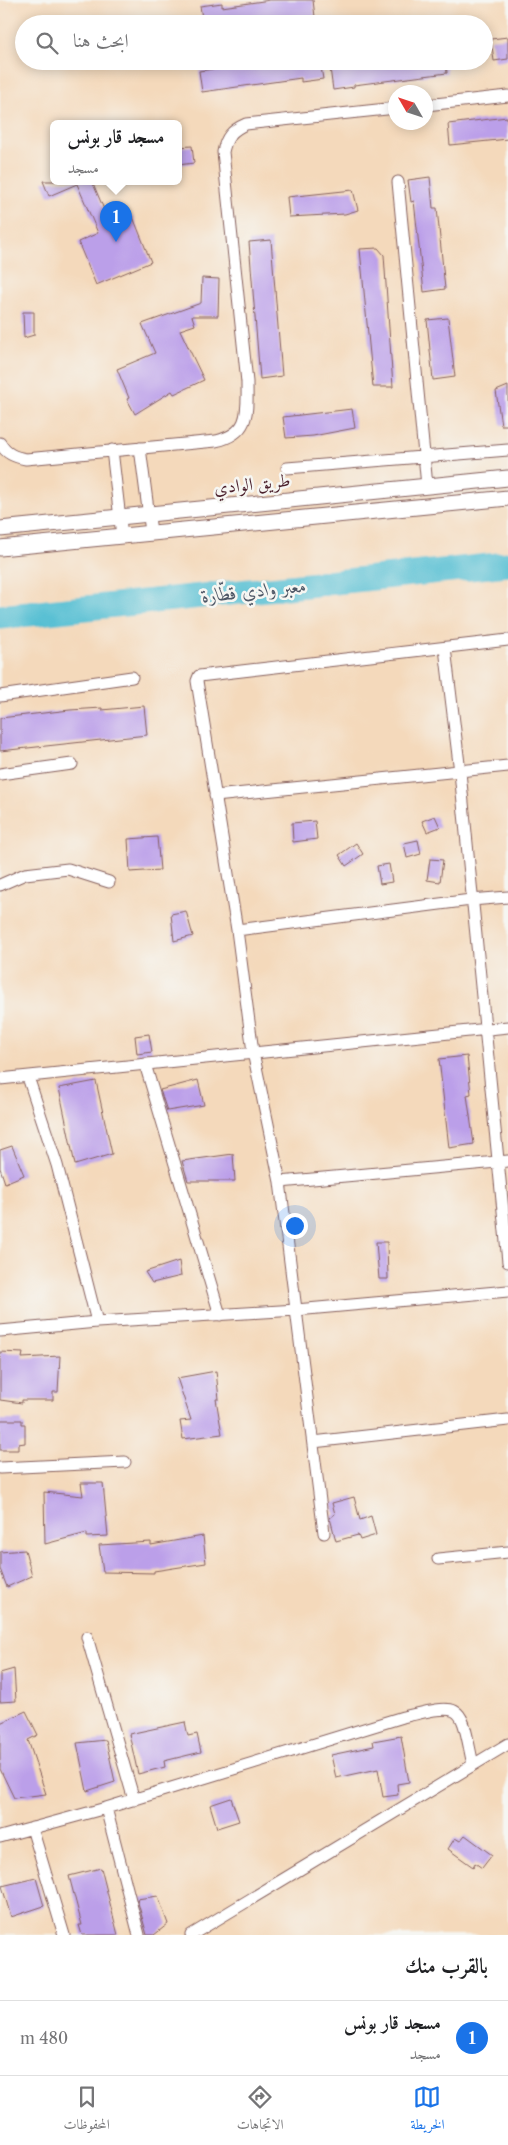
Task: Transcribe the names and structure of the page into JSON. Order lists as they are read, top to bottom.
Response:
{
  "streets": {
    "main road": ["طريق الوادي"]
  },
  "water": ["معبر وادي قطّارة"],
  "north": "top left",
  "page": {
    "search": "ابحث هنا",
    "popup": ["مسجد قار بونس", "مسجد"],
    "pins": "1",
    "heading": "بالقرب منك",
    "list": [
      {
        "mark": "1",
        "name": "مسجد قار بونس",
        "note": "مسجد",
        "value": "480 m"
      }
    ],
    "nav": ["الخريطة", "الاتجاهات", "المحفوظات"]
  }
}
